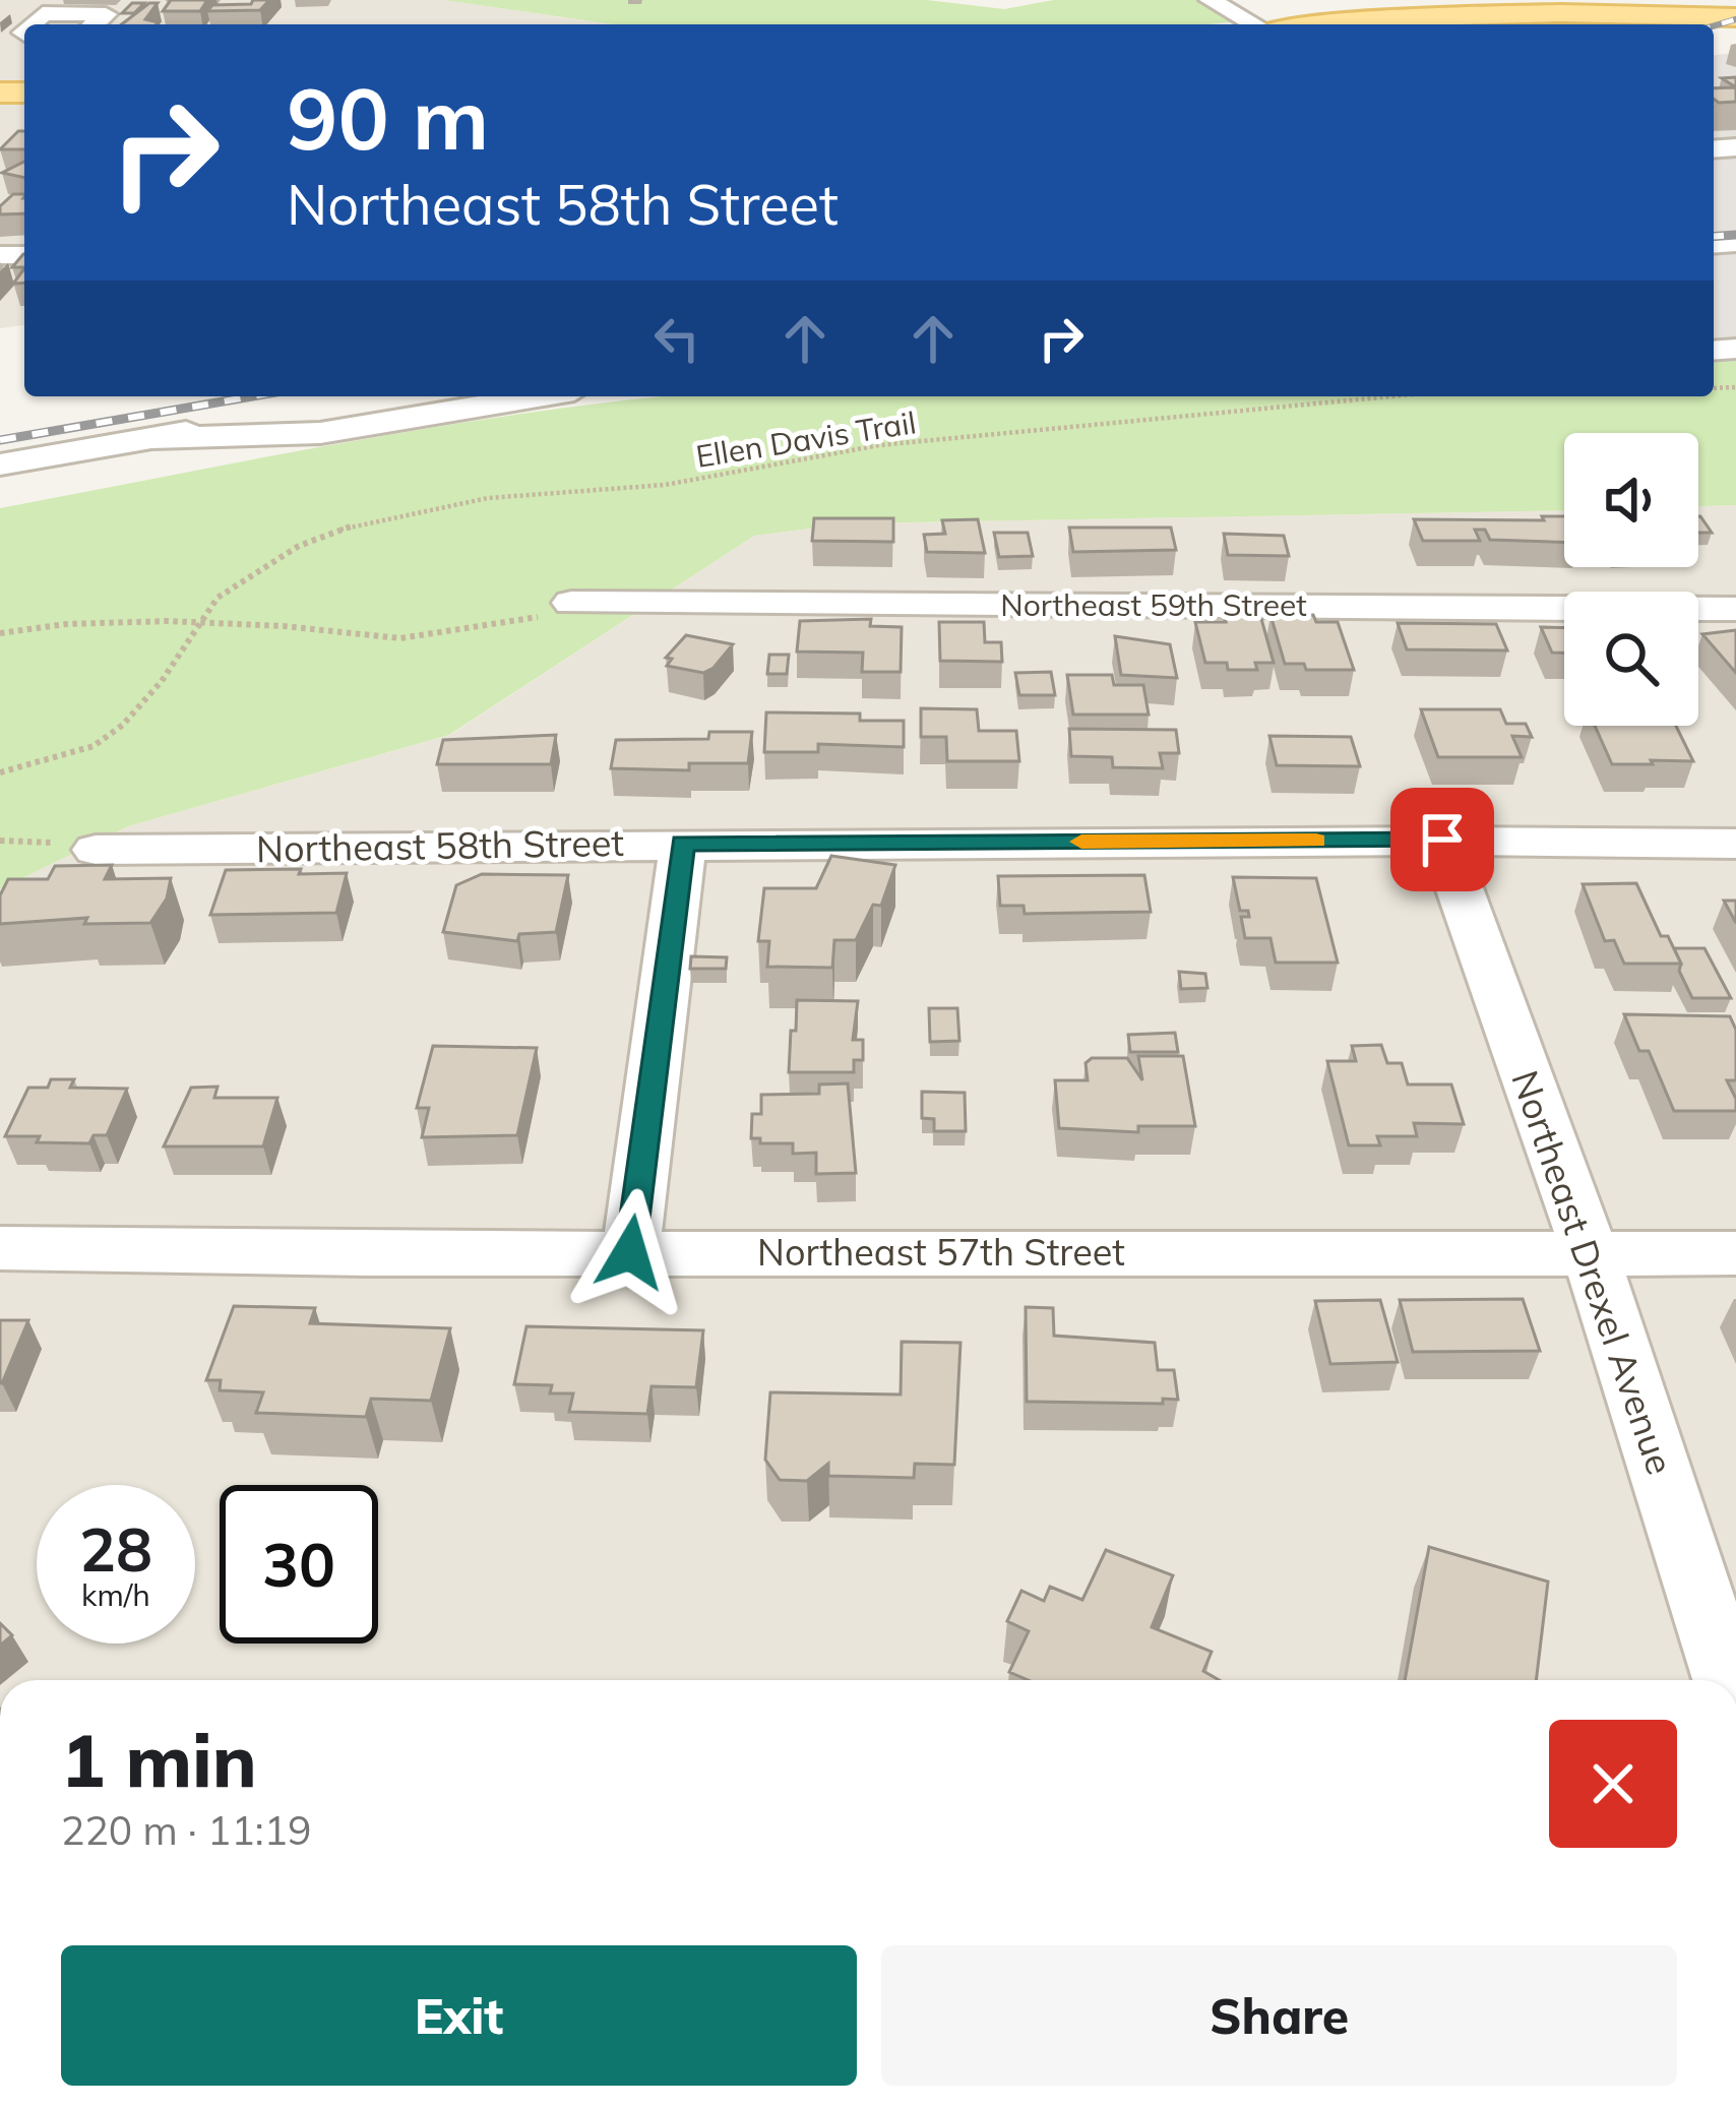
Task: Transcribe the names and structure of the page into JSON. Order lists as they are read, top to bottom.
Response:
{
  "streets": {
    "street": [
      "Northeast 59th Street",
      "Northeast 58th Street",
      "Northeast 57th Street",
      "Northeast Drexel Avenue"
    ],
    "path": ["Ellen Davis Trail"]
  },
  "crossings": [
    ["Northeast 58th Street", "Northeast Drexel Avenue"],
    ["Northeast 57th Street", "Northeast Drexel Avenue"]
  ],
  "page": {
    "turn": ["90 m", "Northeast 58th Street"],
    "speed": "28 km/h",
    "limit": "30",
    "heading": ["1 min", "220 m · 11:19"],
    "buttons": ["Exit", "Share"]
  }
}
